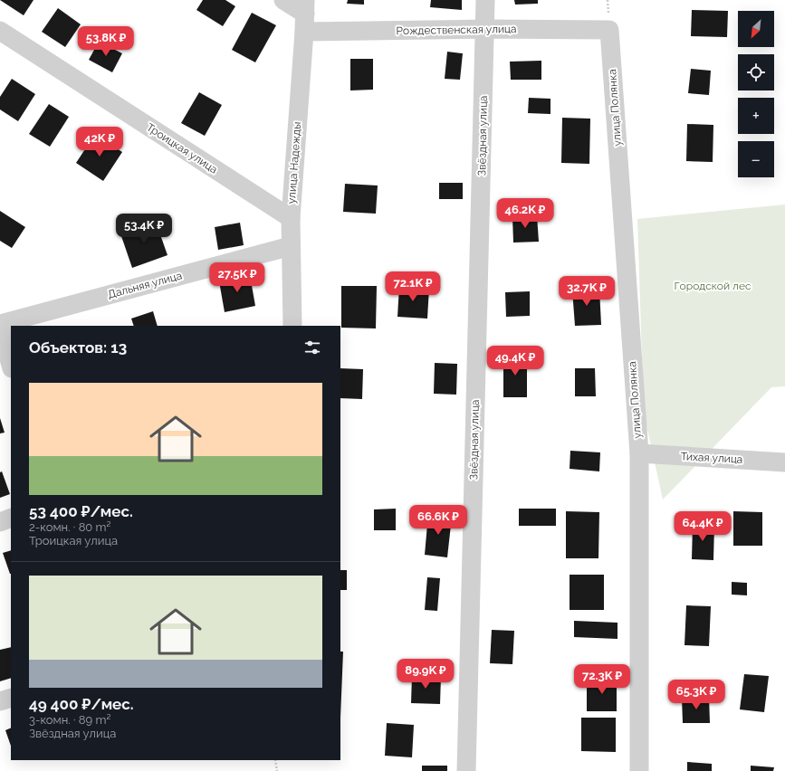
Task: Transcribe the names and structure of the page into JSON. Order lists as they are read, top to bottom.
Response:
{
  "streets": {
    "street": [
      "Рождественская улица",
      "улица Полянка",
      "Звёздная улица",
      "Троицкая улица",
      "улица Надежды",
      "Дальняя улица",
      "Тихая улица"
    ]
  },
  "crossings": [
    ["Рождественская улица", "улица Полянка"],
    ["Рождественская улица", "Звёздная улица"],
    ["Рождественская улица", "улица Надежды"],
    ["улица Полянка", "Тихая улица"],
    ["Троицкая улица", "улица Надежды"],
    ["улица Надежды", "Дальняя улица"]
  ],
  "parks": ["Городской лес"],
  "north": "bottom left",
  "page": {
    "map_buttons": ["+", "−"],
    "price": [
      "53.8K ₽",
      "42K ₽",
      "46.2K ₽",
      "53.4K ₽",
      "27.5K ₽",
      "72.1K ₽",
      "32.7K ₽",
      "49.4K ₽",
      "66.6K ₽",
      "64.4K ₽",
      "89.9K ₽",
      "72.3K ₽",
      "65.3K ₽"
    ],
    "heading": "Объектов: 13",
    "list": [
      {
        "name": "53 400 ₽/мес.",
        "note": "2-комн. · 80 m² · Троицкая улица"
      },
      {
        "name": "49 400 ₽/мес.",
        "note": "3-комн. · 89 m² · Звёздная улица"
      }
    ]
  }
}
